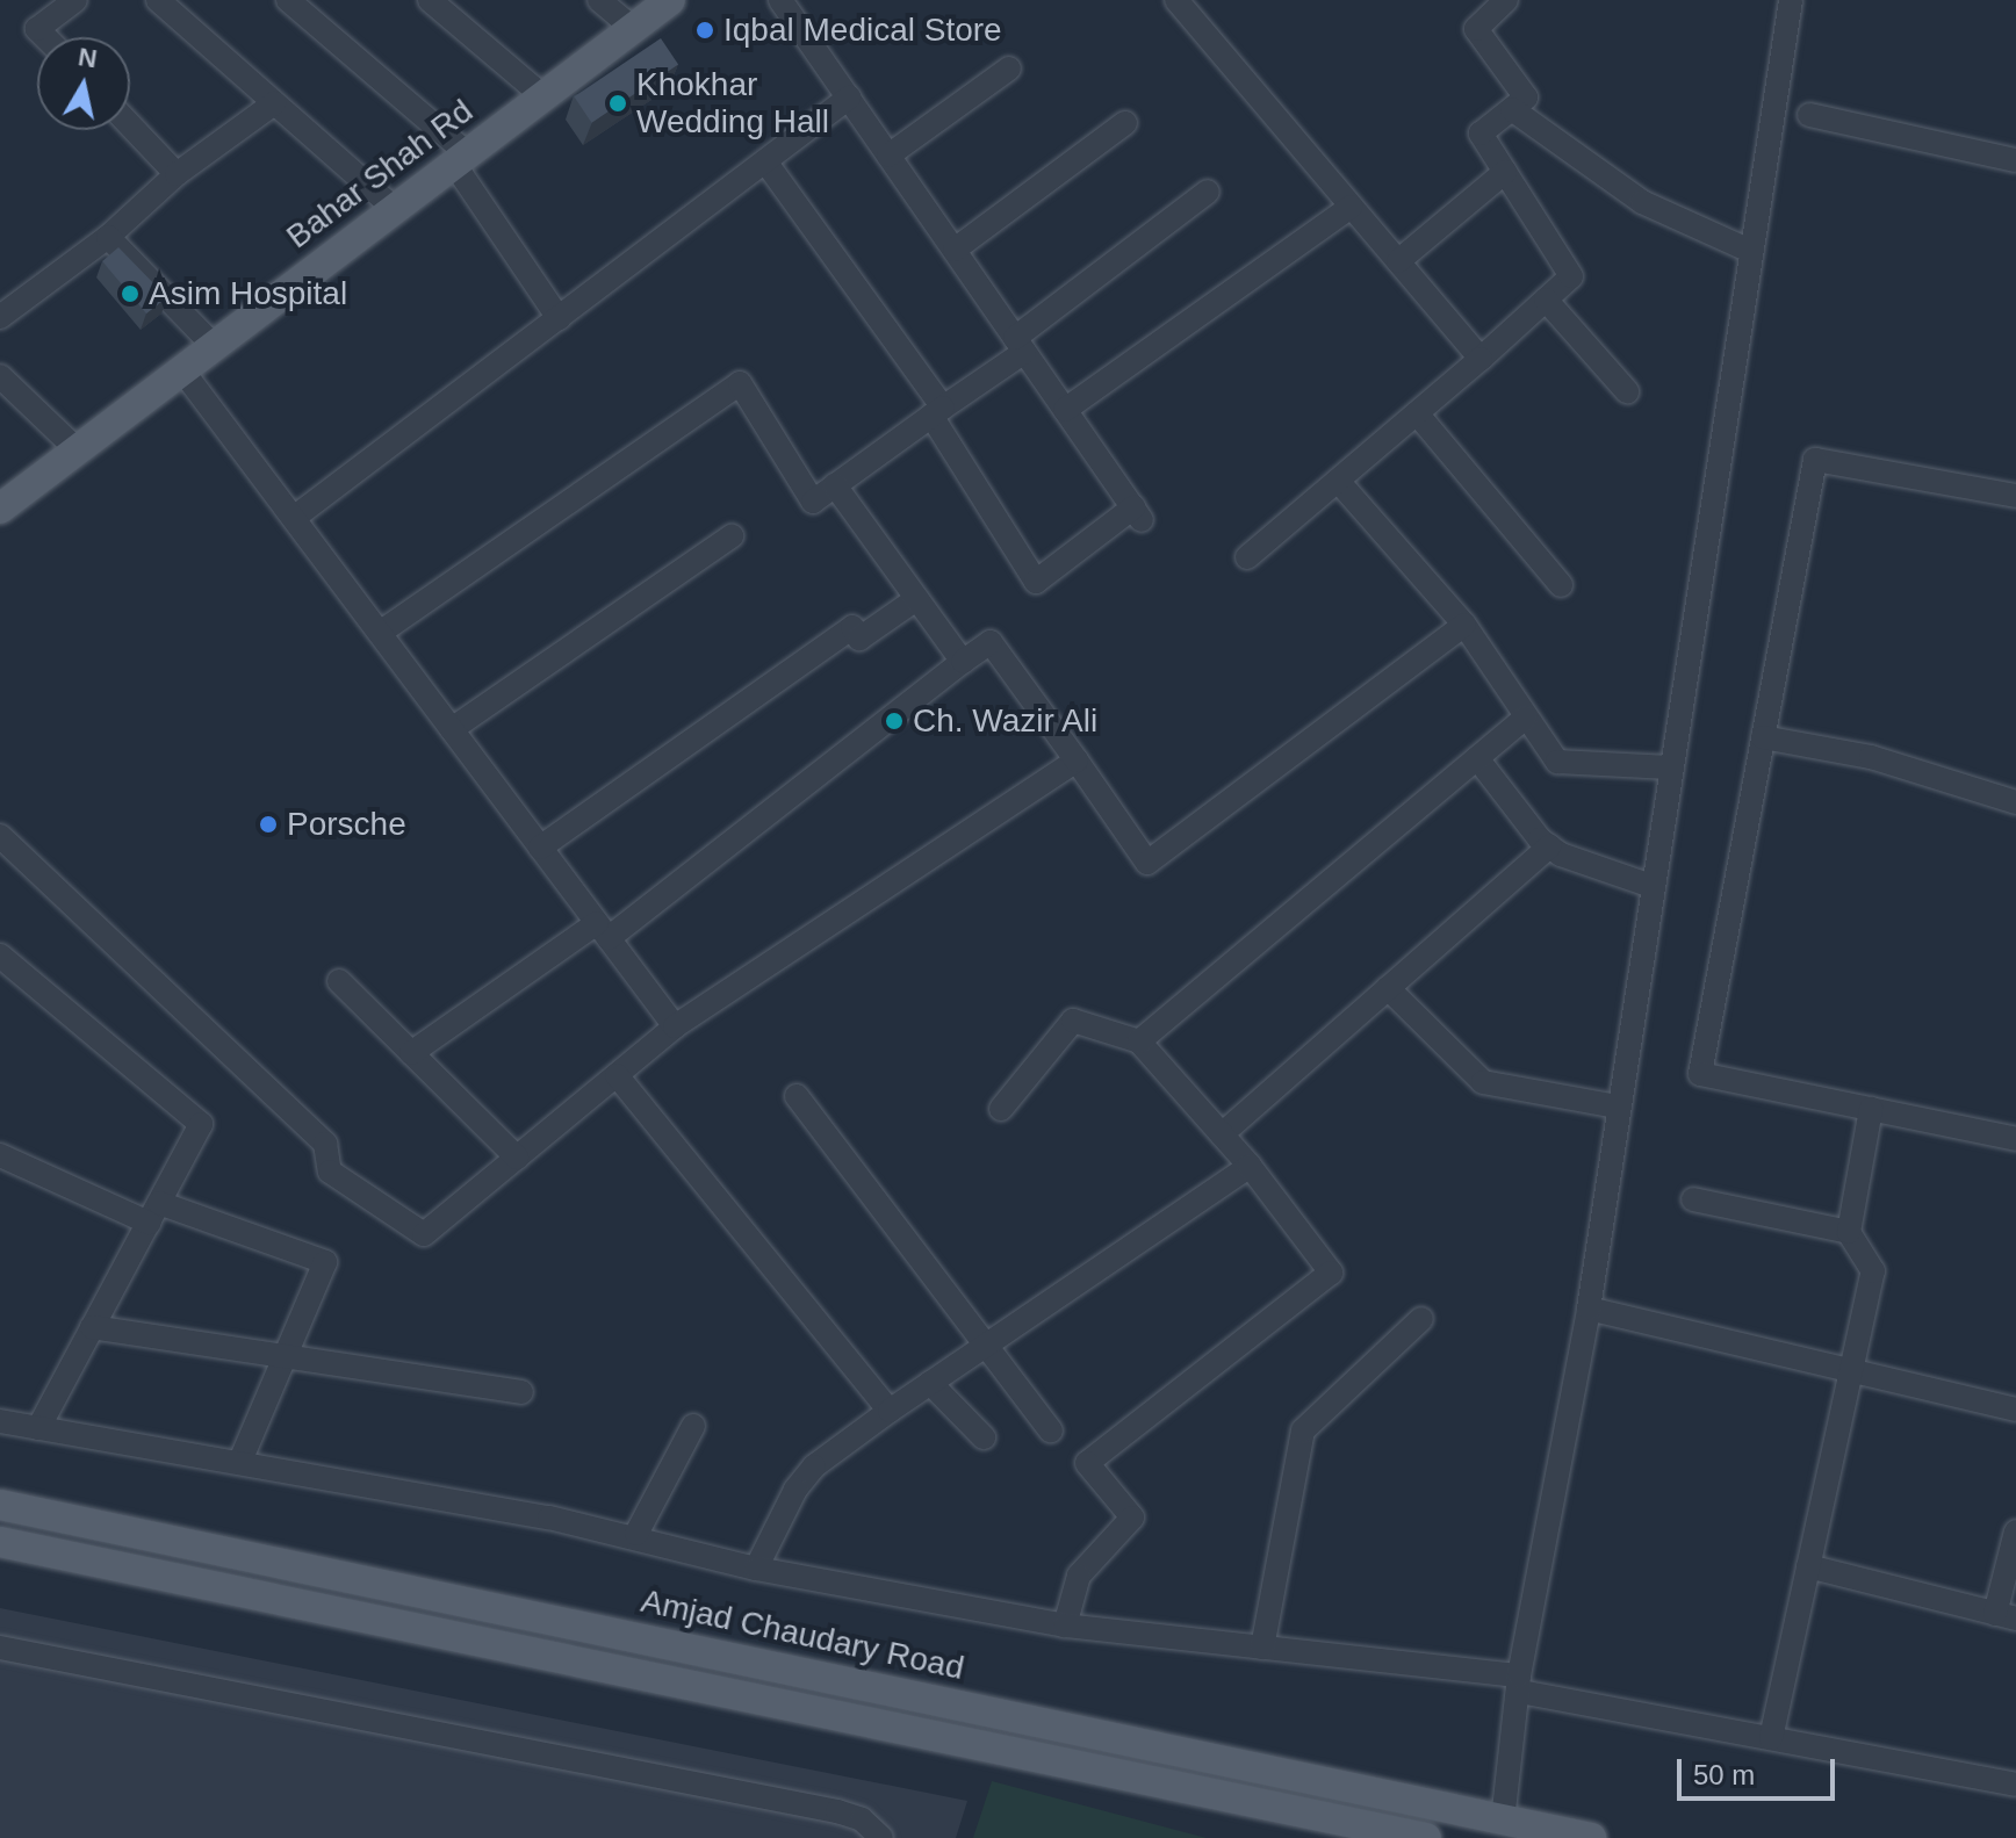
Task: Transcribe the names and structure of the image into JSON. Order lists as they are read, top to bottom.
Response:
{
  "streets": {
    "main road": ["Bahar Shah Rd", "Amjad Chaudary Road"]
  },
  "places": [
    "Iqbal Medical Store",
    "Khokhar Wedding Hall",
    "Asim Hospital",
    "Ch. Wazir Ali",
    "Porsche"
  ],
  "scale_bar": "50 m",
  "north": "top"
}
